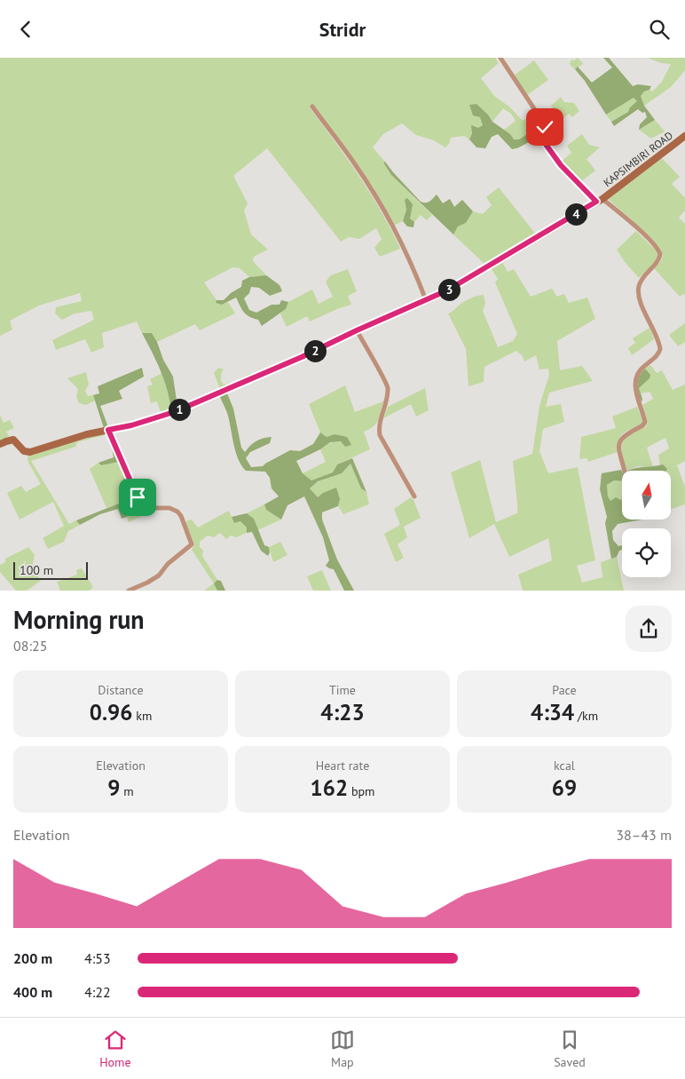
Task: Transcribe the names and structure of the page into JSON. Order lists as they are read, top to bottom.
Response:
{
  "streets": {
    "street": ["KAPSIMBIRI ROAD"]
  },
  "scale_bar": "100 m",
  "north": "top",
  "page": {
    "header": "Stridr",
    "pins": [
      "4",
      "3",
      "2",
      "1"
    ],
    "scale": "100 m",
    "heading": ["Morning run", "08:25"],
    "stats": [
      ["Distance", "0.96 km"],
      ["Time", "4:23"],
      ["Pace", "4:34 /km"],
      ["Elevation", "9 m"],
      ["Heart rate", "162 bpm"],
      ["kcal", "69"]
    ],
    "chart": ["Elevation", "38–43 m"],
    "list": [
      {
        "name": "200 m",
        "note": "4:53"
      },
      {
        "name": "400 m",
        "note": "4:22"
      }
    ],
    "tabs": ["Home", "Map", "Saved"]
  }
}
